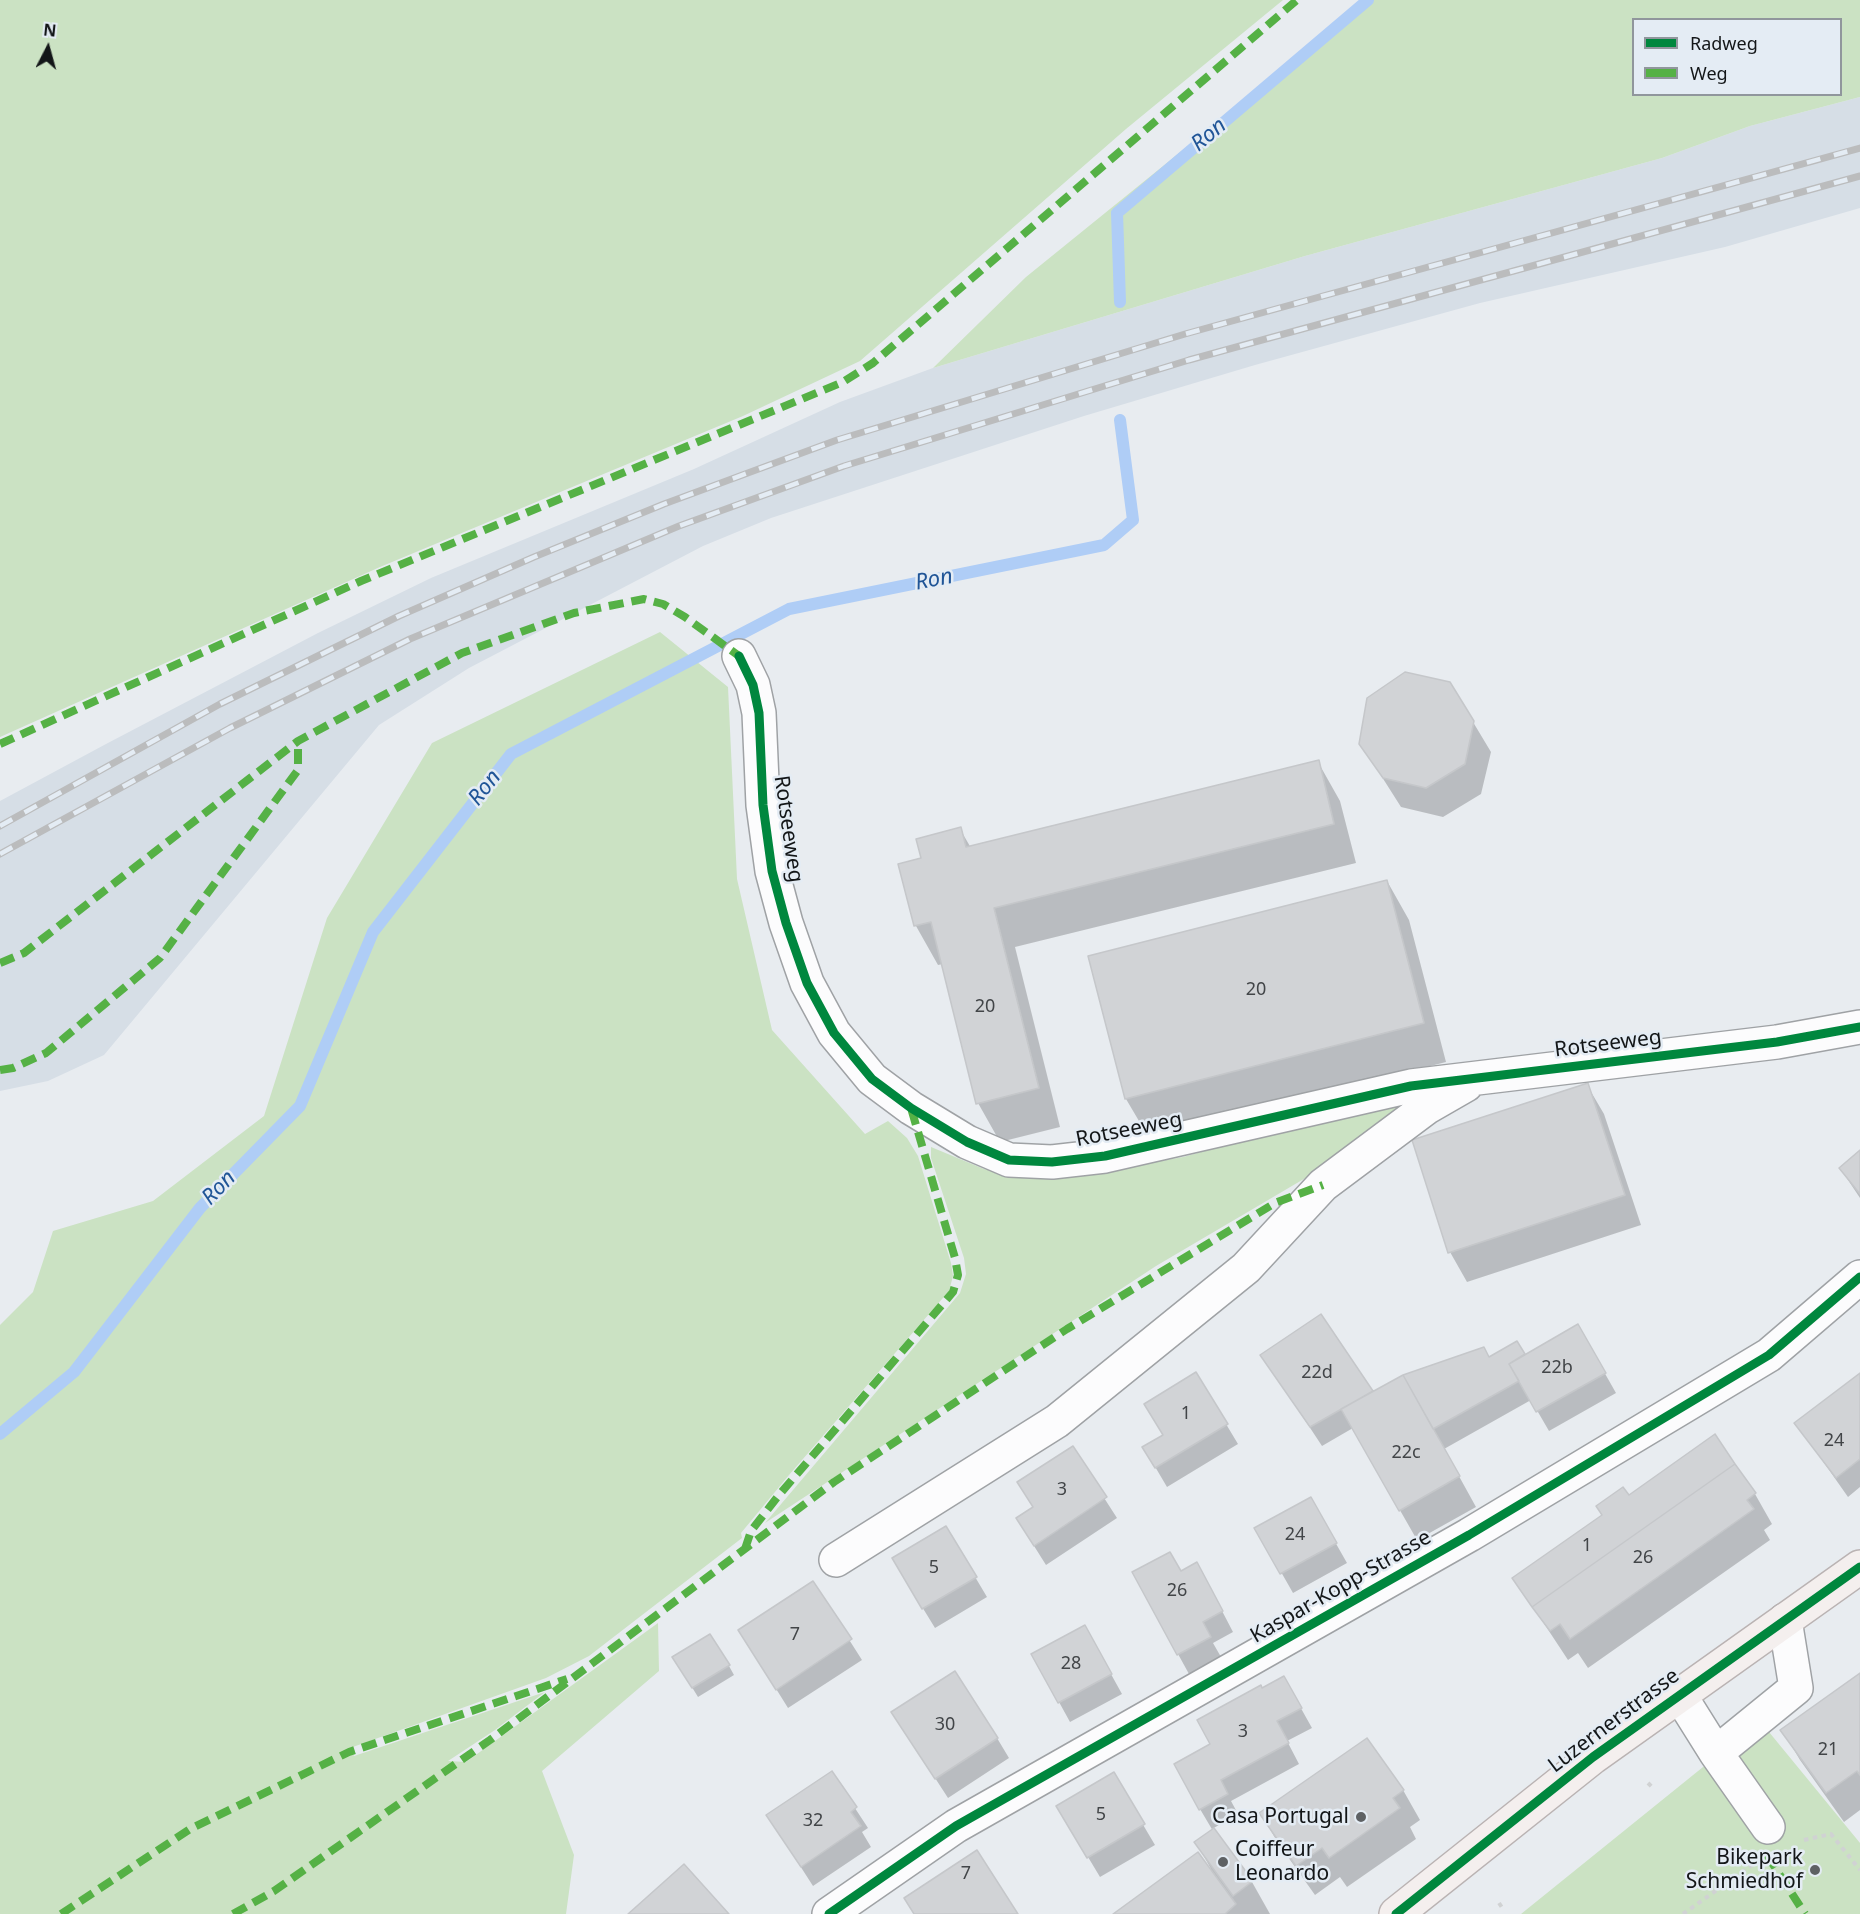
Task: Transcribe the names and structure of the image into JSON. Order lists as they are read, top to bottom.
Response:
{
  "streets": {
    "main road": ["Luzernerstrasse"],
    "street": ["Rotseeweg", "Kaspar-Kopp-Strasse"]
  },
  "water": ["Ron"],
  "places": ["Casa Portugal", "Coiffeur Leonardo", "Bikepark Schmiedhof"],
  "house_numbers": [
    "20",
    "20",
    "22b",
    "22d",
    "1",
    "24",
    "22c",
    "3",
    "24",
    "1",
    "26",
    "5",
    "26",
    "7",
    "28",
    "30",
    "3",
    "21",
    "5",
    "32",
    "7"
  ],
  "legend": ["Radweg", "Weg"],
  "north": "top"
}
